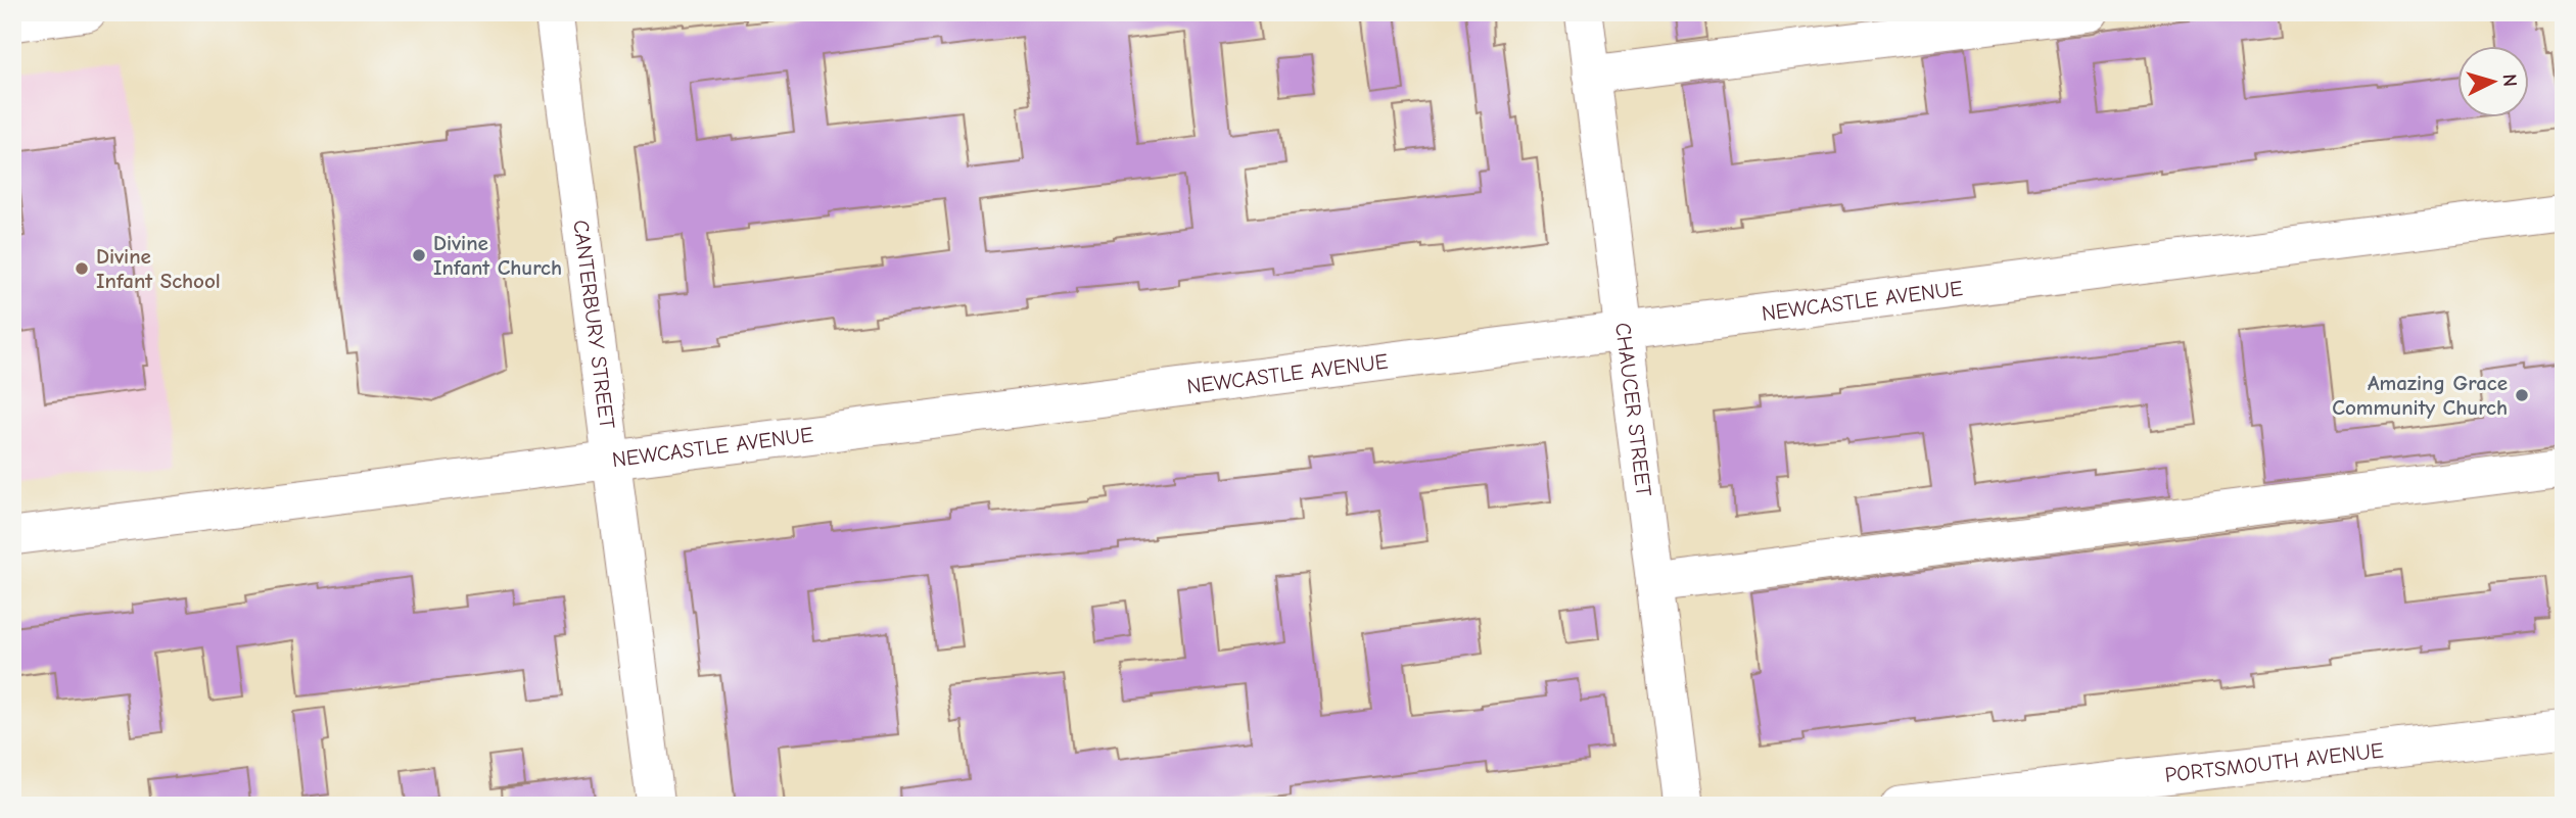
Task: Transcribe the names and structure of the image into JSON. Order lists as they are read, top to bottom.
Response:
{
  "streets": {
    "street": [
      "NEWCASTLE AVENUE",
      "CANTERBURY STREET",
      "CHAUCER STREET",
      "PORTSMOUTH AVENUE"
    ]
  },
  "crossings": [
    ["NEWCASTLE AVENUE", "CANTERBURY STREET"],
    ["NEWCASTLE AVENUE", "CHAUCER STREET"]
  ],
  "places": ["Divine Infant Church", "Divine Infant School", "Amazing Grace Community Church"],
  "north": "right"
}
